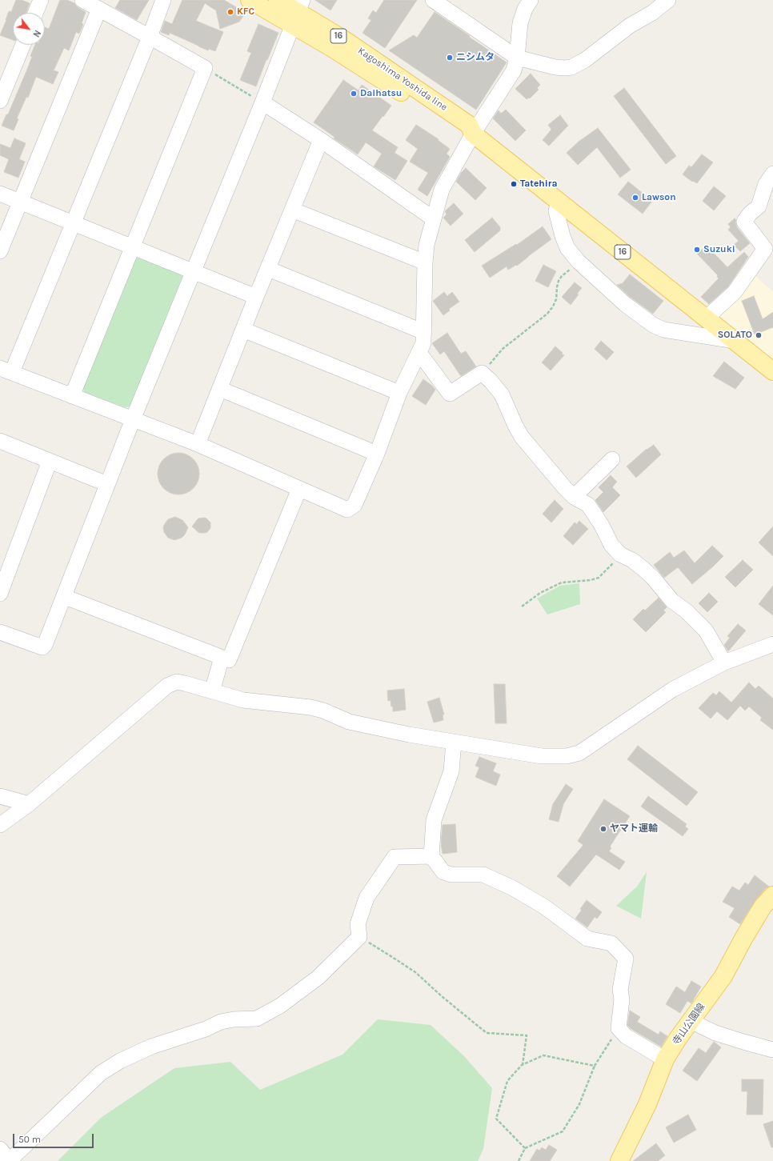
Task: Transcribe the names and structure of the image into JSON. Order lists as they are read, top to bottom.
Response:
{
  "streets": {
    "main road": ["16", "Kagoshima Yoshida line", "寺山公園線"]
  },
  "places": [
    "KFC",
    "ニシムタ",
    "Daihatsu",
    "Tatehira",
    "Lawson",
    "Suzuki",
    "SOLATO",
    "ヤマト運輸"
  ],
  "scale_bar": "50 m",
  "north": "bottom right"
}
